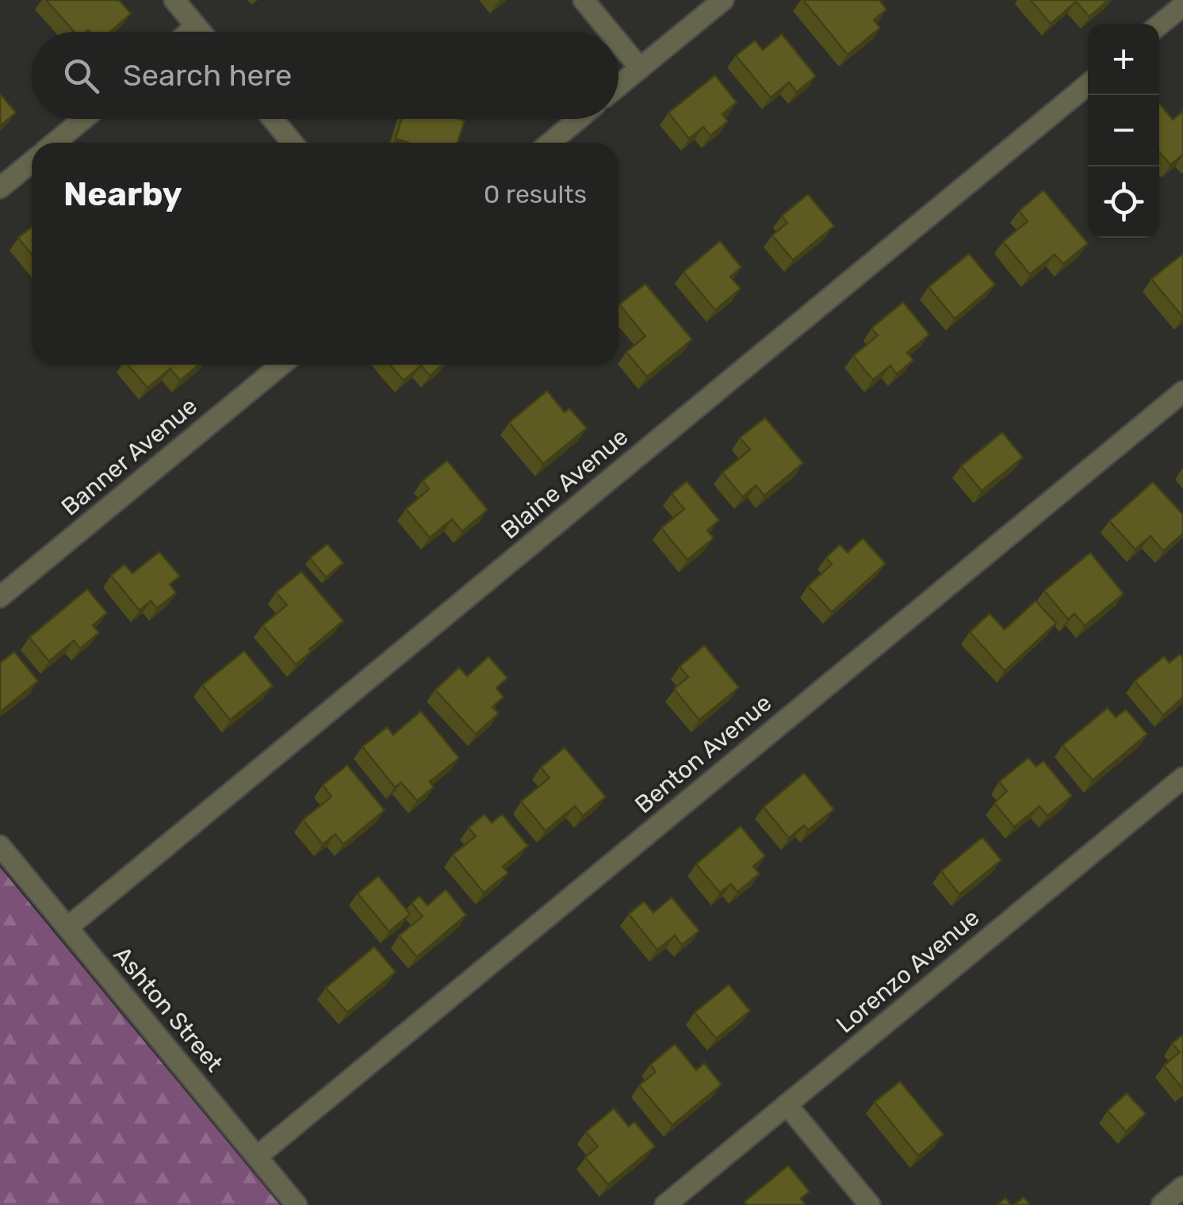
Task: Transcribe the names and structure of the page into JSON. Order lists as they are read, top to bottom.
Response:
{
  "streets": {
    "street": [
      "Banner Avenue",
      "Blaine Avenue",
      "Benton Avenue",
      "Lorenzo Avenue",
      "Ashton Street"
    ]
  },
  "crossings": [
    ["Blaine Avenue", "Ashton Street"],
    ["Benton Avenue", "Ashton Street"]
  ],
  "page": {
    "map_buttons": ["+", "−"],
    "search": "Search here",
    "heading": ["Nearby", "0 results"]
  }
}
